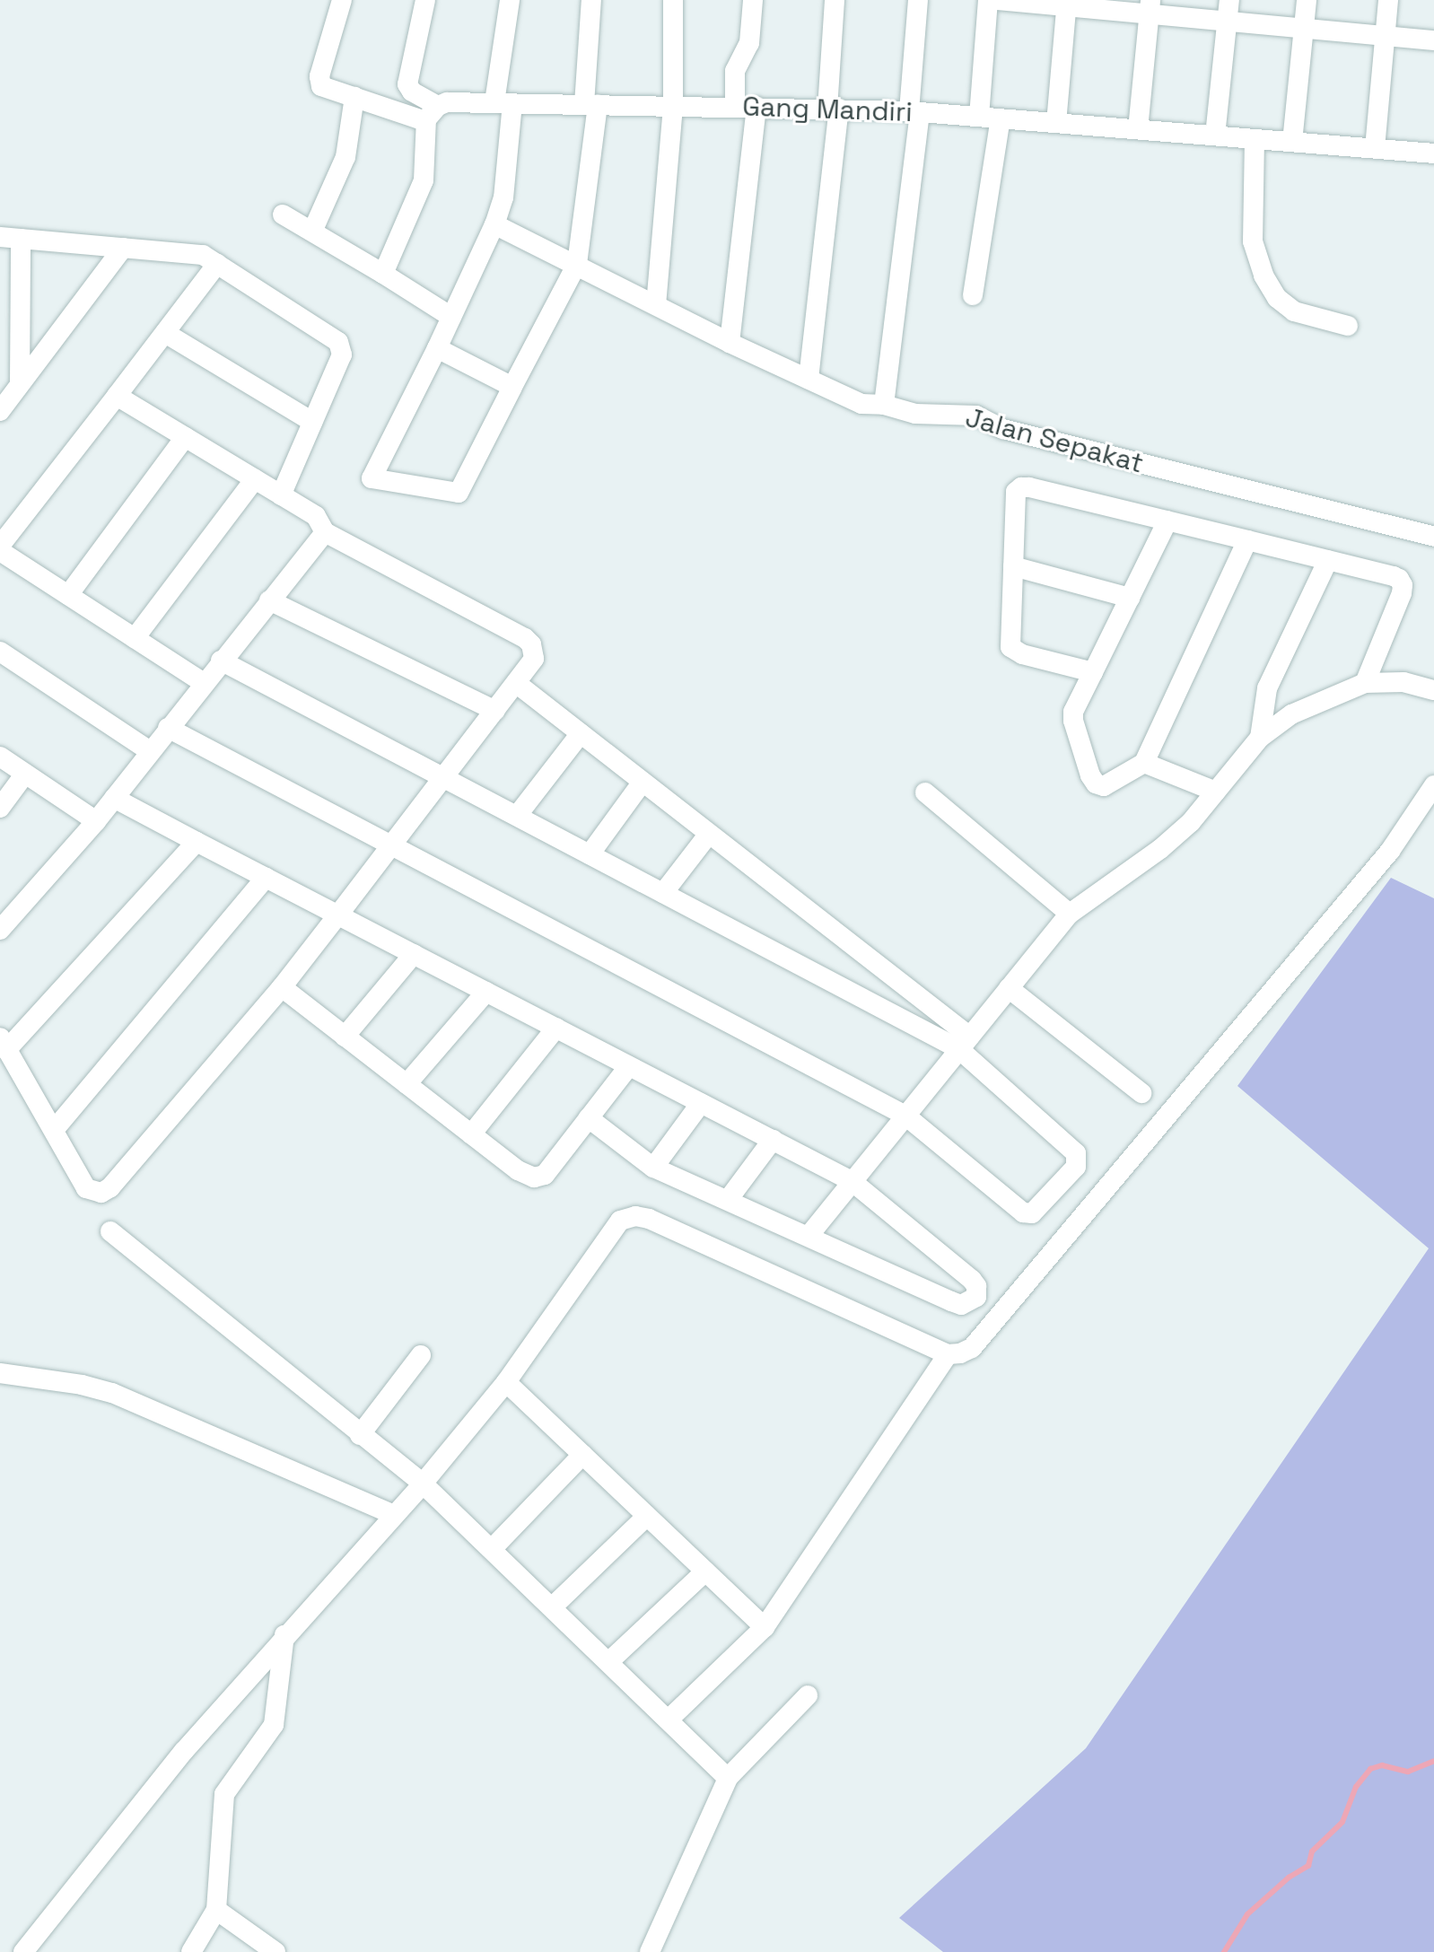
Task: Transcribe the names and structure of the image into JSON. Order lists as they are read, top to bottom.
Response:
{
  "streets": {
    "street": ["Gang Mandiri", "Jalan Sepakat"]
  }
}
